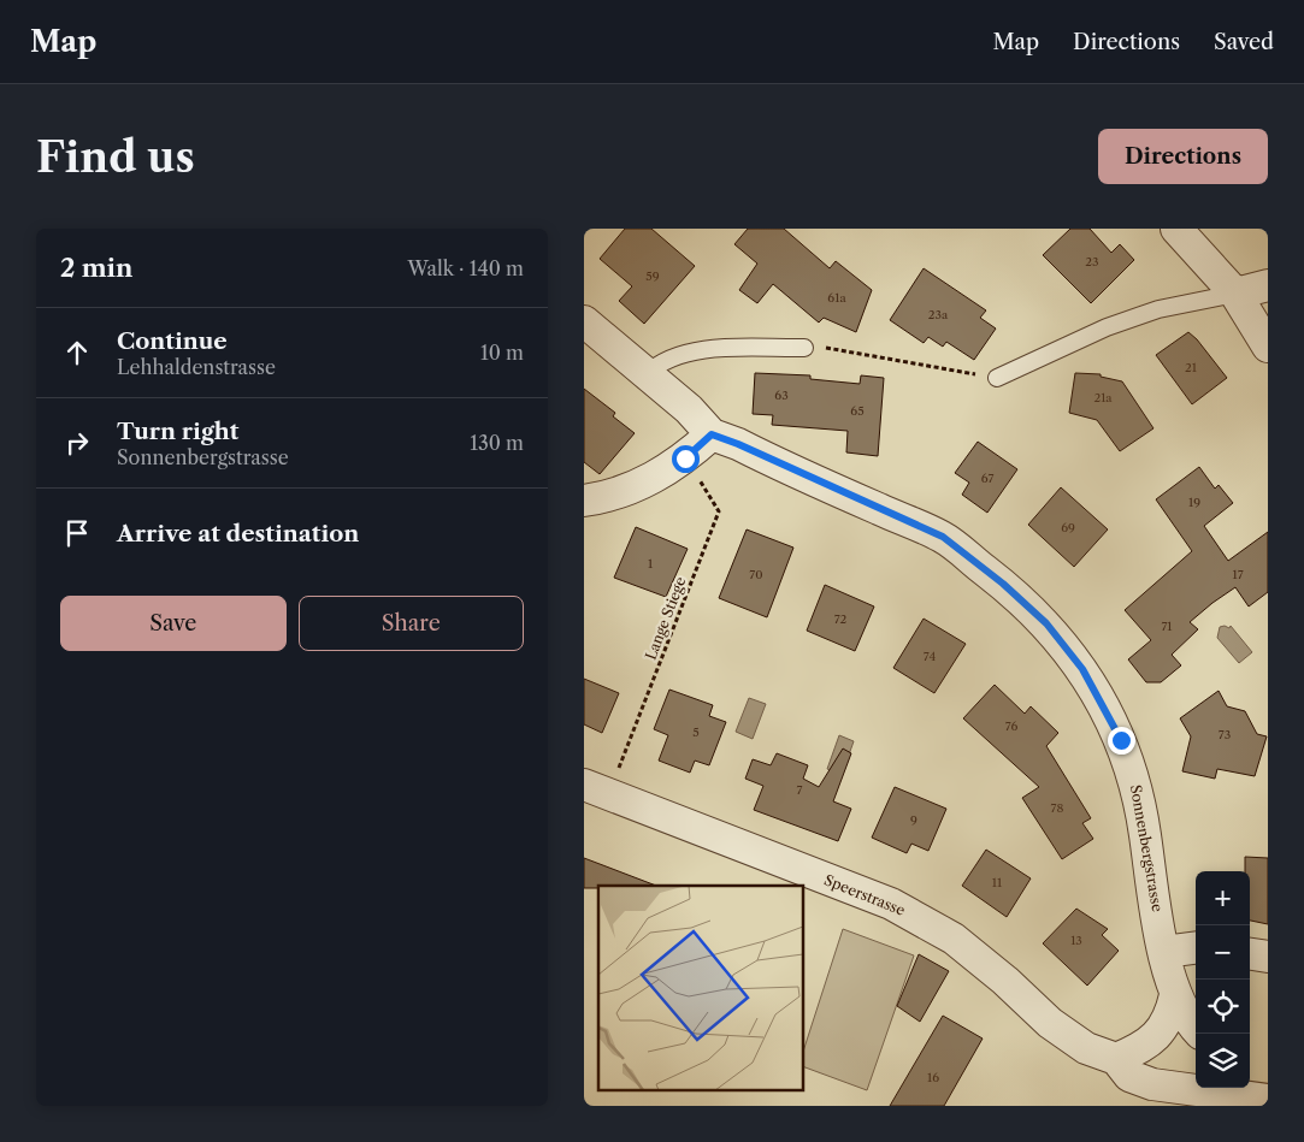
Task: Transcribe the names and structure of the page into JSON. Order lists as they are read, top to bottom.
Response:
{
  "streets": {
    "street": ["Sonnenbergstrasse", "Speerstrasse"],
    "path": ["Lange Stiege"]
  },
  "house_numbers": [
    "23",
    "59",
    "61a",
    "23a",
    "21",
    "63",
    "21a",
    "65",
    "67",
    "19",
    "69",
    "1",
    "70",
    "17",
    "72",
    "71",
    "74",
    "76",
    "5",
    "73",
    "7",
    "78",
    "9",
    "11",
    "13",
    "16"
  ],
  "page": {
    "header": "Map",
    "nav": ["Map", "Directions", "Saved"],
    "buttons": [
      "Directions",
      ["Save", "Share"]
    ],
    "title": "Find us",
    "heading": ["2 min", "Walk · 140 m"],
    "list": [
      ["Continue", "Lehhaldenstrasse", "10 m"],
      ["Turn right", "Sonnenbergstrasse", "130 m"],
      "Arrive at destination"
    ],
    "map_buttons": ["+", "−"]
  }
}
